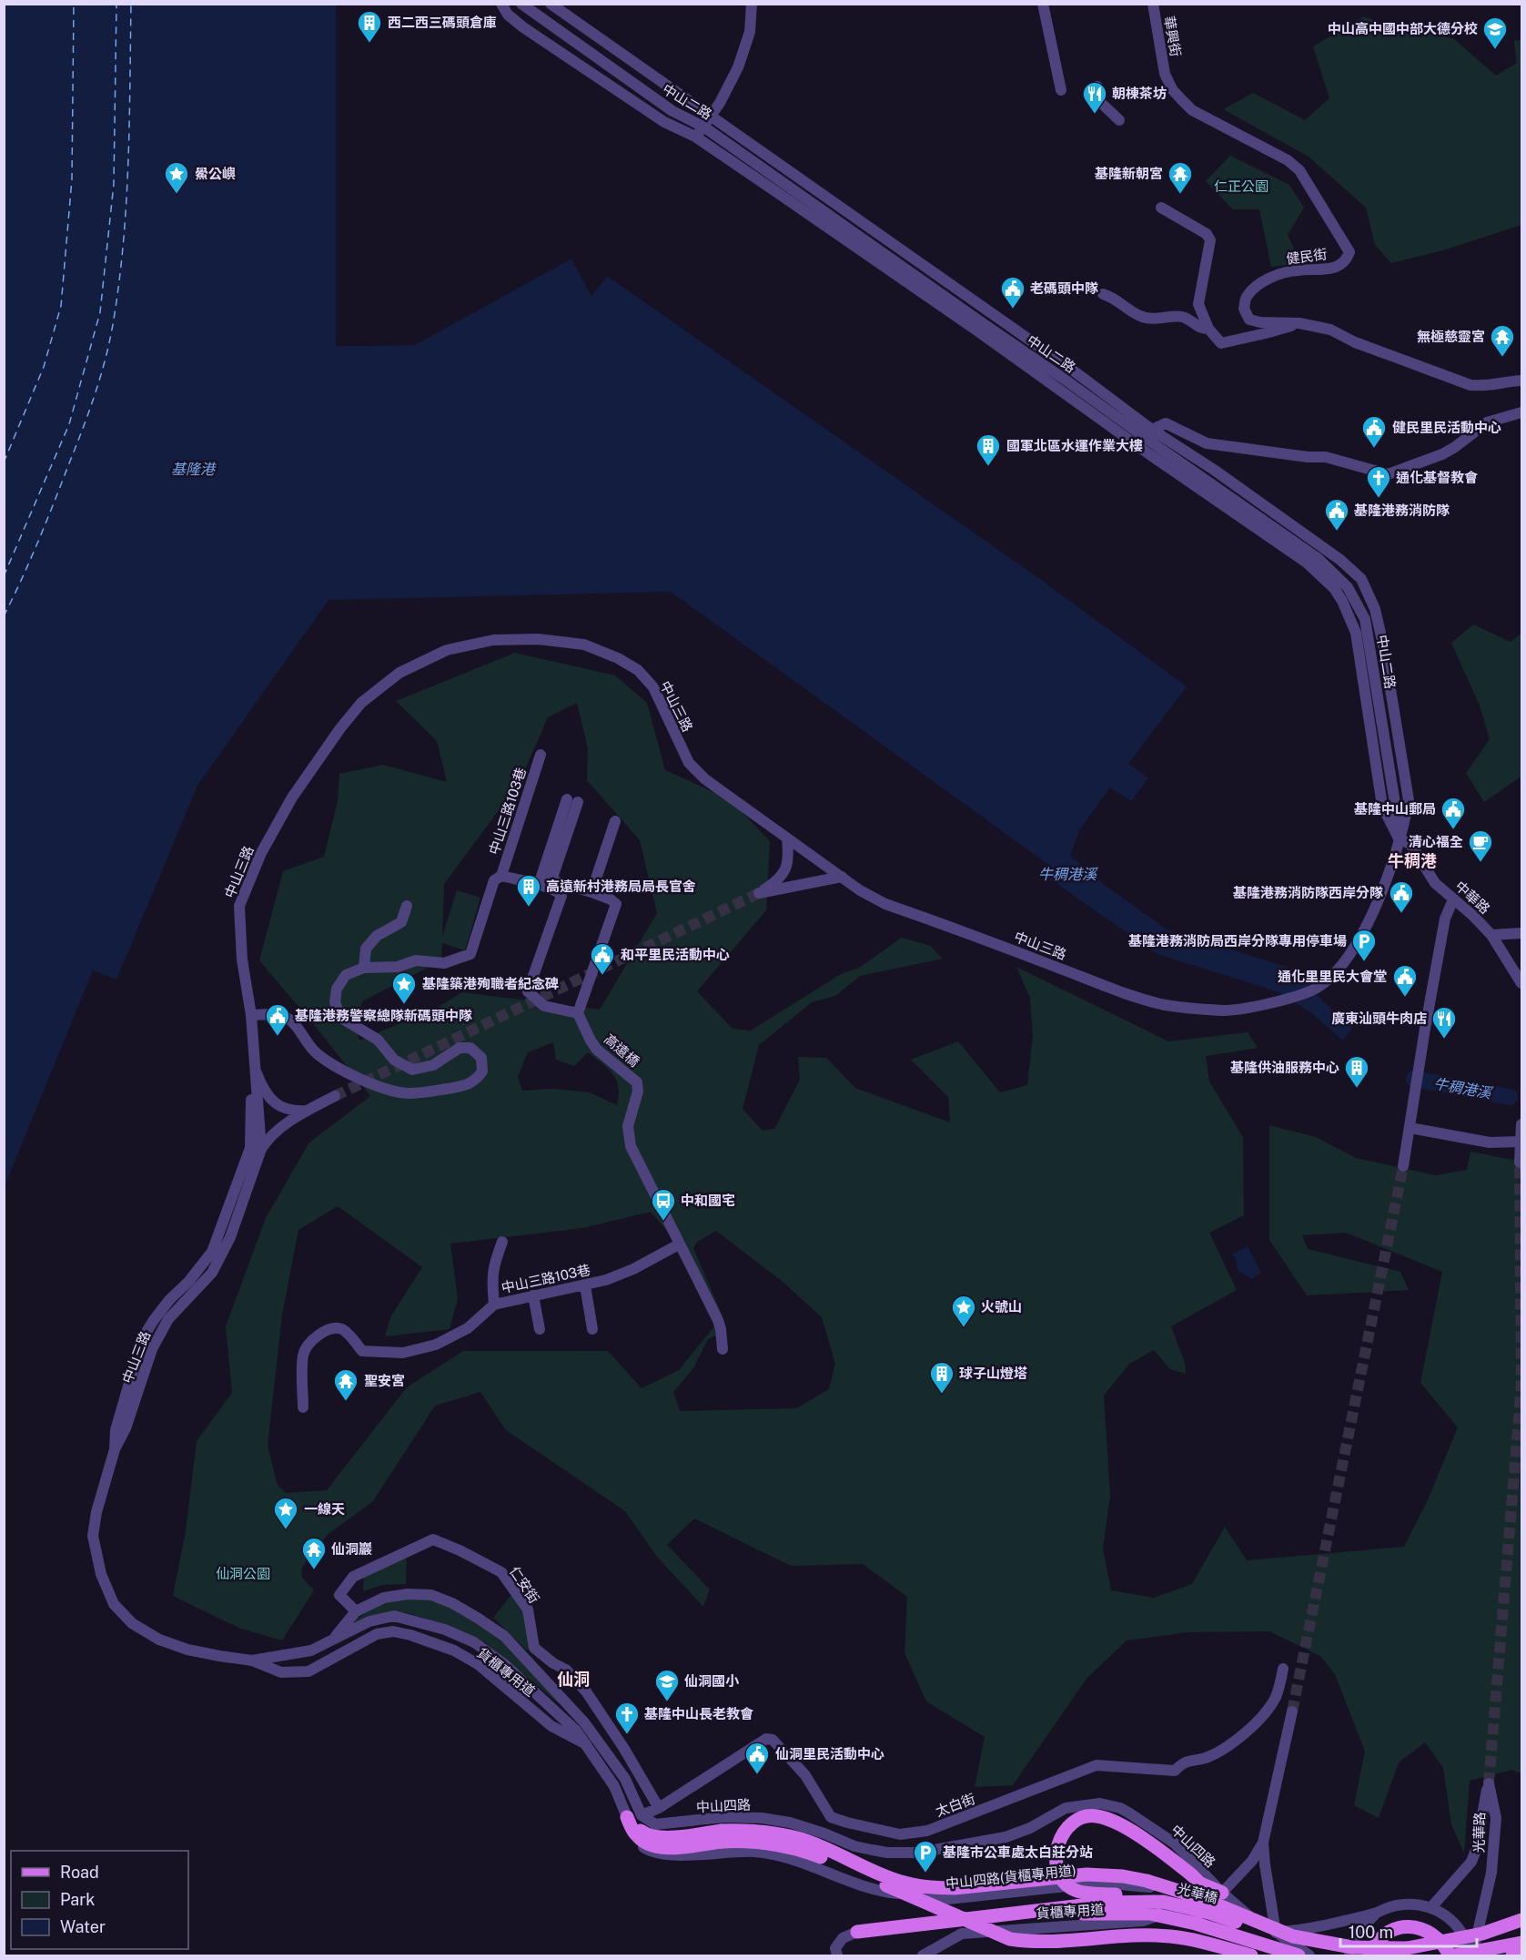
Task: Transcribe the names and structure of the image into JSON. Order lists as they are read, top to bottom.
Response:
{
  "streets": {
    "main road": ["光華橋"],
    "street": [
      "華興街",
      "中山二路",
      "健民街",
      "中山三路",
      "中山三路103巷",
      "中華路",
      "高遠橋",
      "仁安街",
      "貨櫃專用道",
      "太白街",
      "中山四路",
      "光華路",
      "中山四路(貨櫃專用道)"
    ]
  },
  "crossings": [
    ["華興街", "健民街"],
    ["中山二路", "中山三路"],
    ["中山二路", "中華路"],
    ["中山三路", "中山三路103巷"],
    ["中山三路", "貨櫃專用道"],
    ["中山三路", "中山四路(貨櫃專用道)"],
    ["中山三路103巷", "高遠橋"],
    ["仁安街", "太白街"],
    ["貨櫃專用道", "中山四路"],
    ["貨櫃專用道", "中山四路(貨櫃專用道)"],
    ["太白街", "中山四路"],
    ["太白街", "中山四路(貨櫃專用道)"],
    ["中山四路", "中山四路(貨櫃專用道)"]
  ],
  "districts": ["牛稠港", "仙洞"],
  "water": ["基隆港", "牛稠港溪"],
  "parks": ["仁正公園", "仙洞公園"],
  "places": {
    "building": [
      "西二西三碼頭倉庫",
      "國軍北區水運作業大樓",
      "高遠新村港務局局長官舍",
      "基隆供油服務中心",
      "球子山燈塔"
    ],
    "school or university": ["中山高中國中部大德分校", "仙洞國小"],
    "restaurant": ["朝棟茶坊", "廣東汕頭牛肉店"],
    "place": [
      "鱟公嶼",
      "基隆築港殉職者紀念碑",
      "火號山",
      "一線天"
    ],
    "temple": [
      "基隆新朝宮",
      "無極慈靈宮",
      "聖安宮",
      "仙洞巖"
    ],
    "public building": [
      "老碼頭中隊",
      "健民里民活動中心",
      "基隆港務消防隊",
      "基隆中山郵局",
      "基隆港務消防隊西岸分隊",
      "和平里民活動中心",
      "通化里里民大會堂",
      "基隆港務警察總隊新碼頭中隊",
      "仙洞里民活動中心"
    ],
    "church": ["通化基督教會", "基隆中山長老教會"],
    "cafe": ["清心福全"],
    "parking": ["基隆港務消防局西岸分隊專用停車場", "基隆市公車處太白莊分站"],
    "bus stop": ["中和國宅"]
  },
  "legend": ["Road", "Park", "Water"],
  "scale_bar": "100 m"
}
